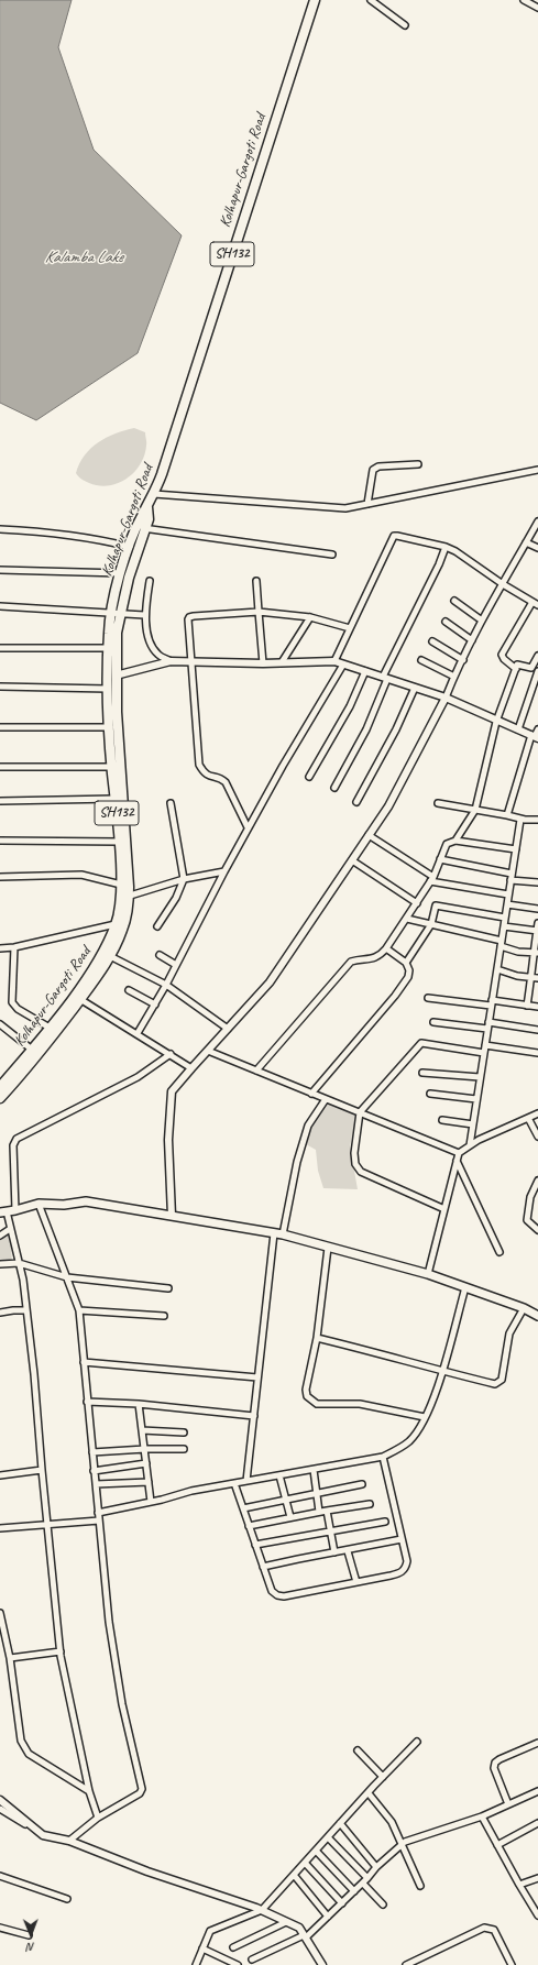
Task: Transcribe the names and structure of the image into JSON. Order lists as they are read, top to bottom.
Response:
{
  "streets": {
    "main road": ["Kolhapur-Gargoti Road", "SH132"]
  },
  "water": ["Kalamba Lake"],
  "north": "bottom"
}
